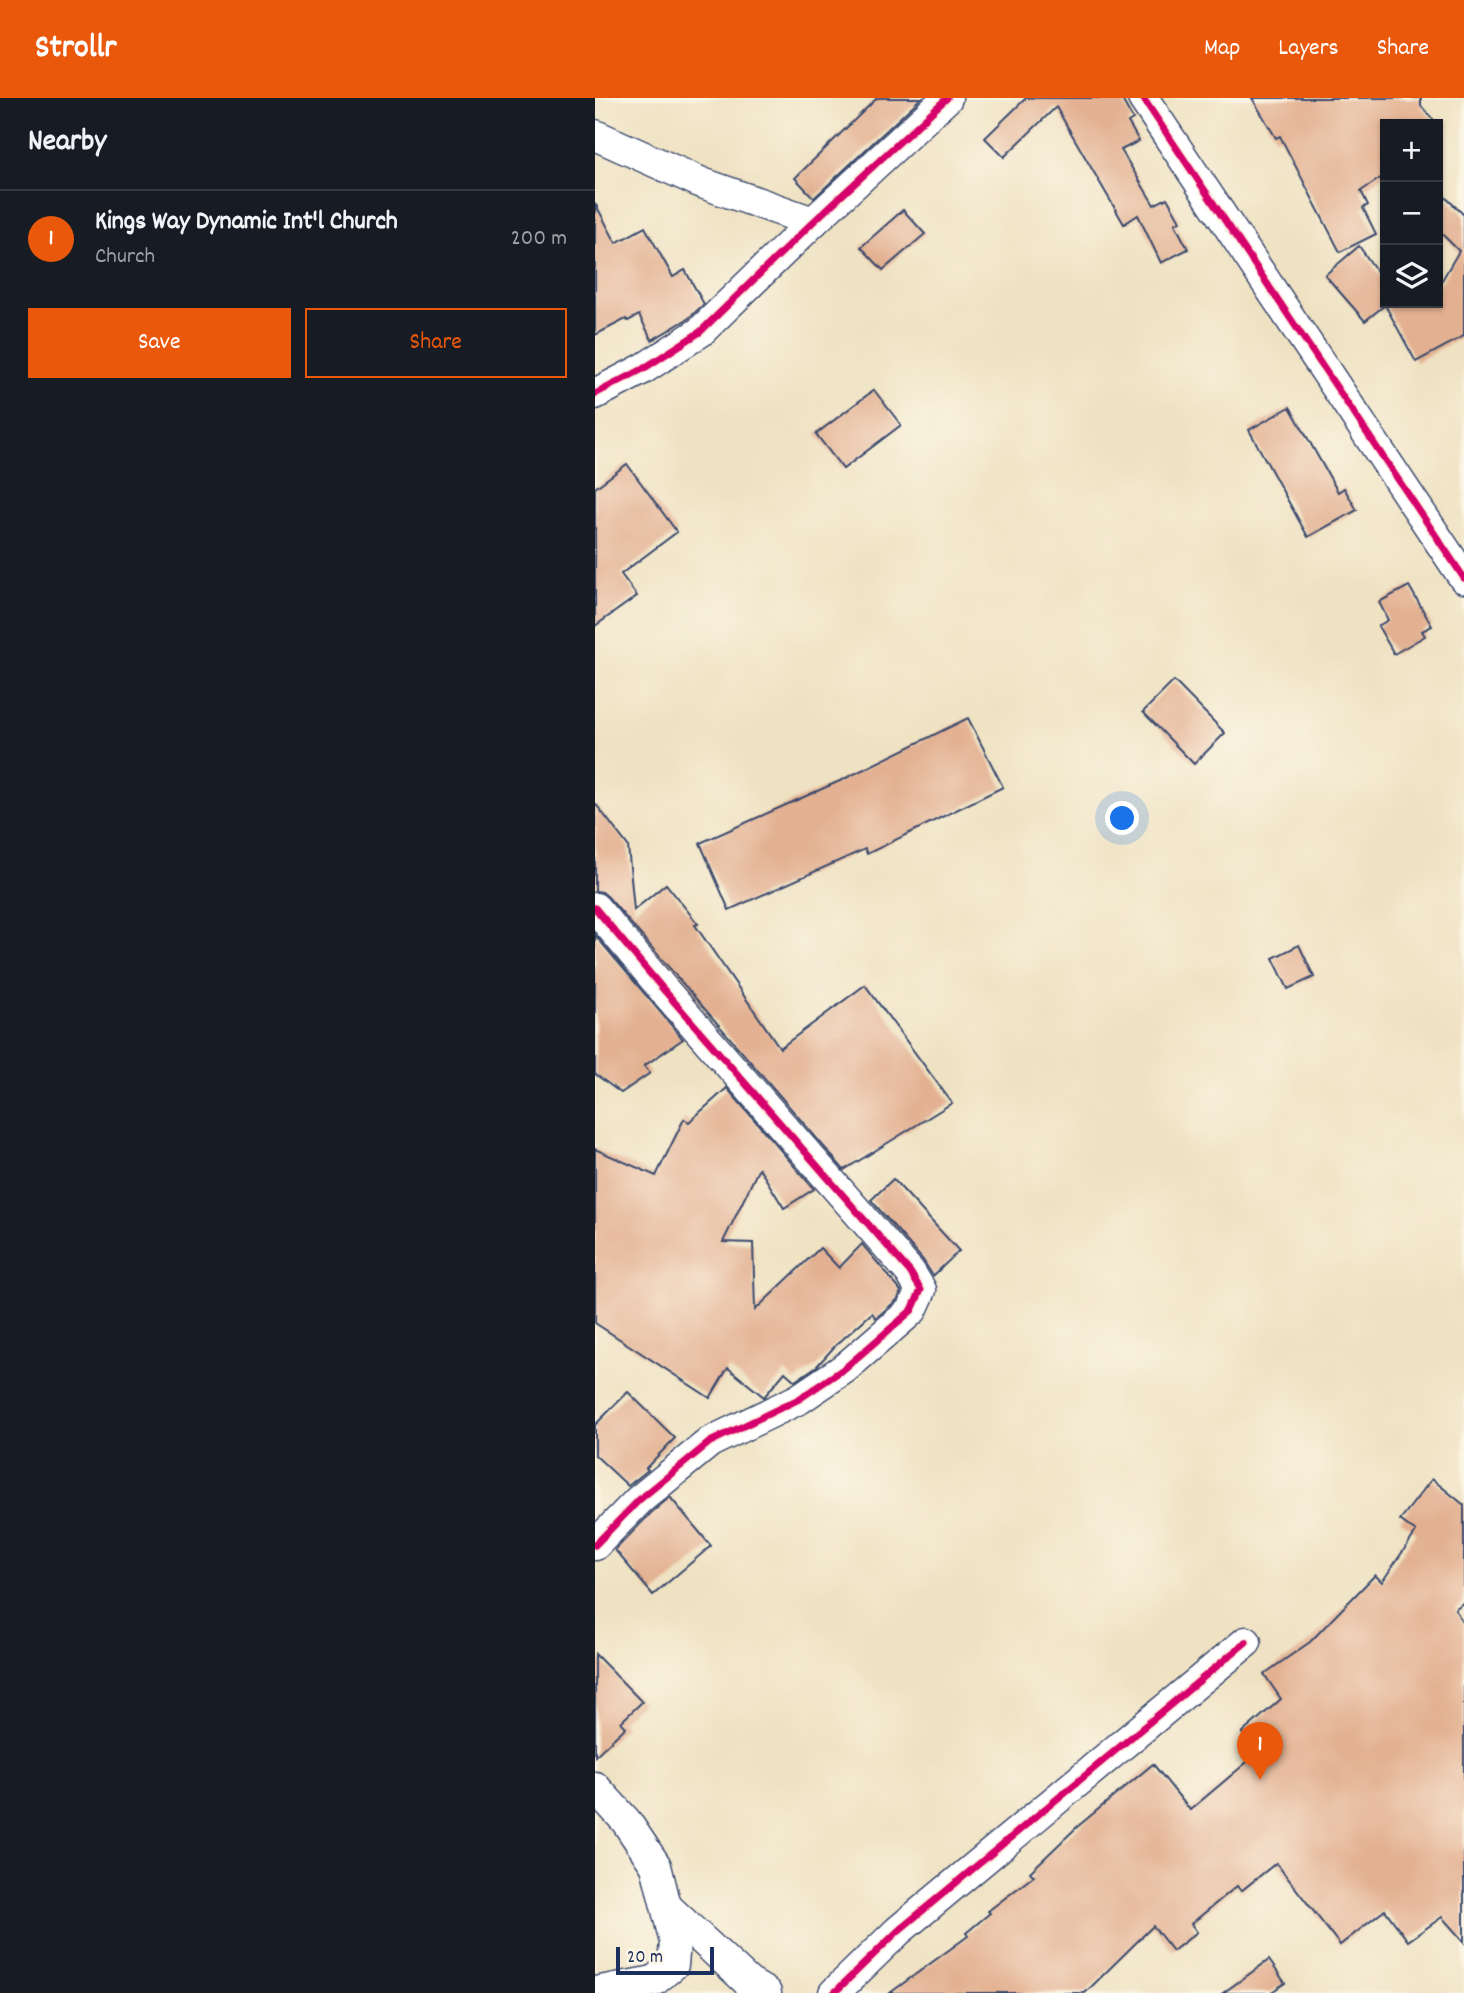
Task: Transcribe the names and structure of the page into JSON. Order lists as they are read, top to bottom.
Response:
{
  "scale_bar": "20 m",
  "page": {
    "header": "Strollr",
    "nav": ["Map", "Layers", "Share"],
    "heading": "Nearby",
    "map_buttons": ["+", "−"],
    "list": [
      {
        "mark": "1",
        "name": "Kings Way Dynamic Int'l Church",
        "note": "Church",
        "value": "200 m"
      }
    ],
    "buttons": ["Save", "Share"],
    "pins": "1",
    "scale": "20 m"
  }
}
